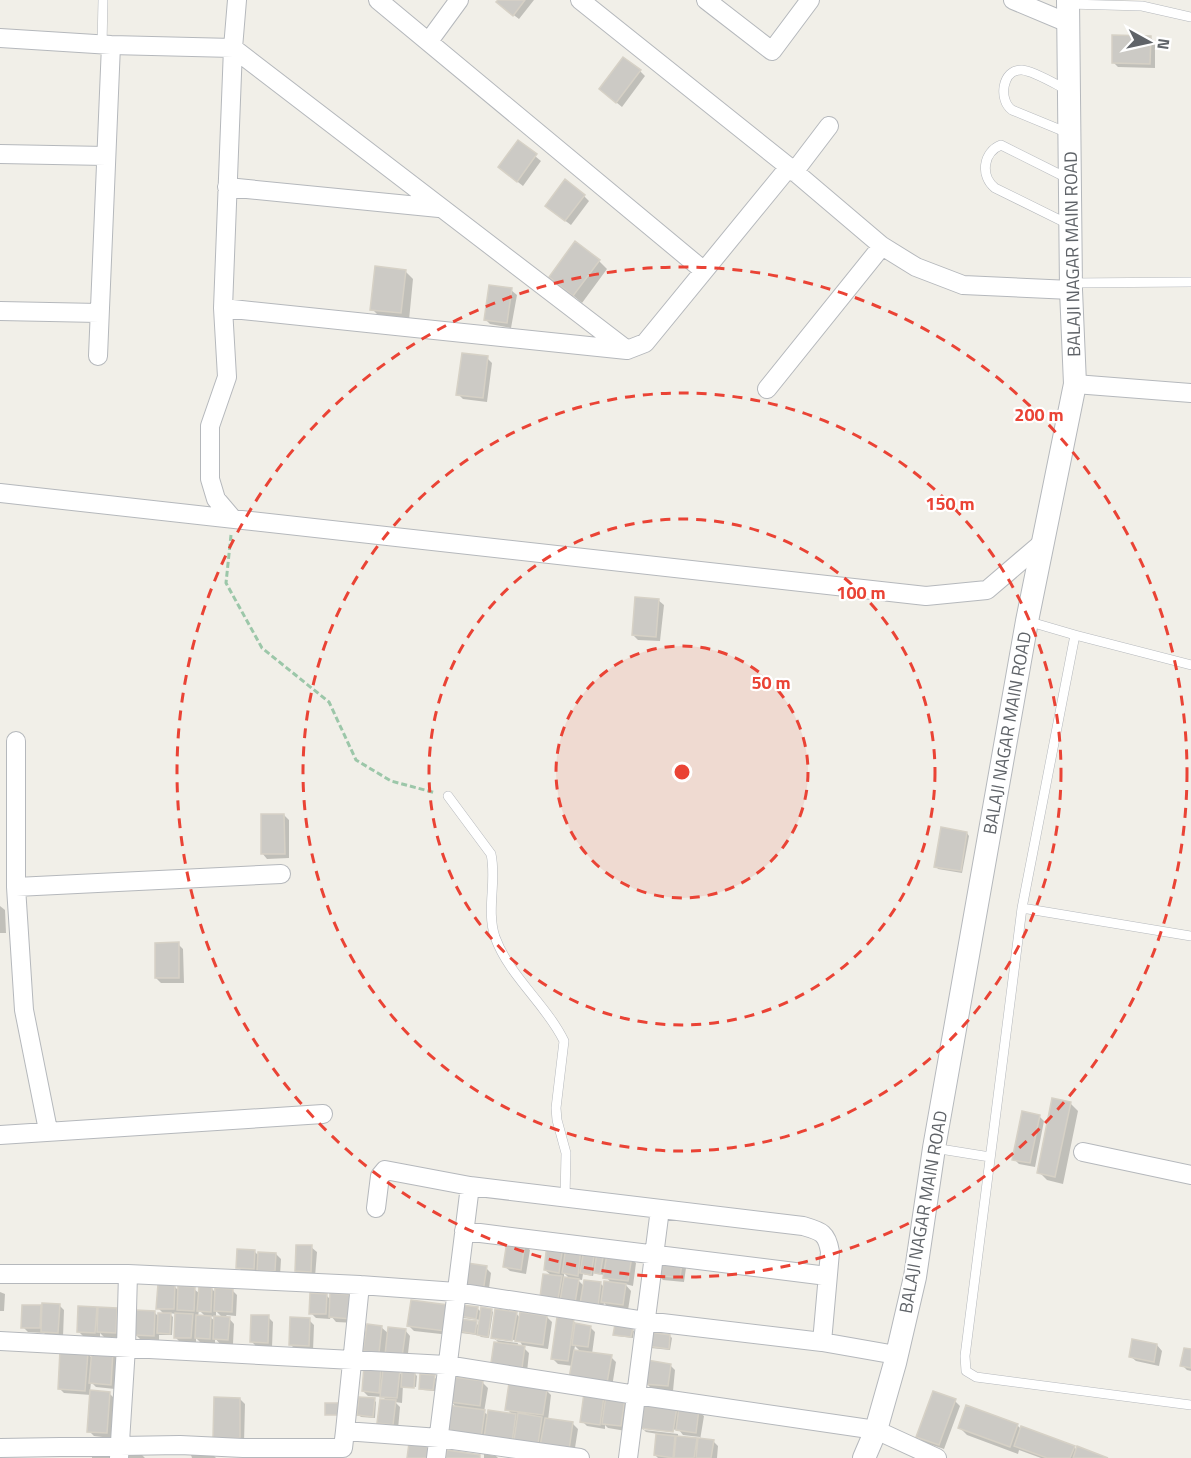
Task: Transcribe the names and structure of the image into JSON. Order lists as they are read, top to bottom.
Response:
{
  "streets": {
    "street": ["BALAJI NAGAR MAIN ROAD"]
  },
  "north": "right",
  "rings": [
    "200 m",
    "150 m",
    "100 m",
    "50 m"
  ]
}
